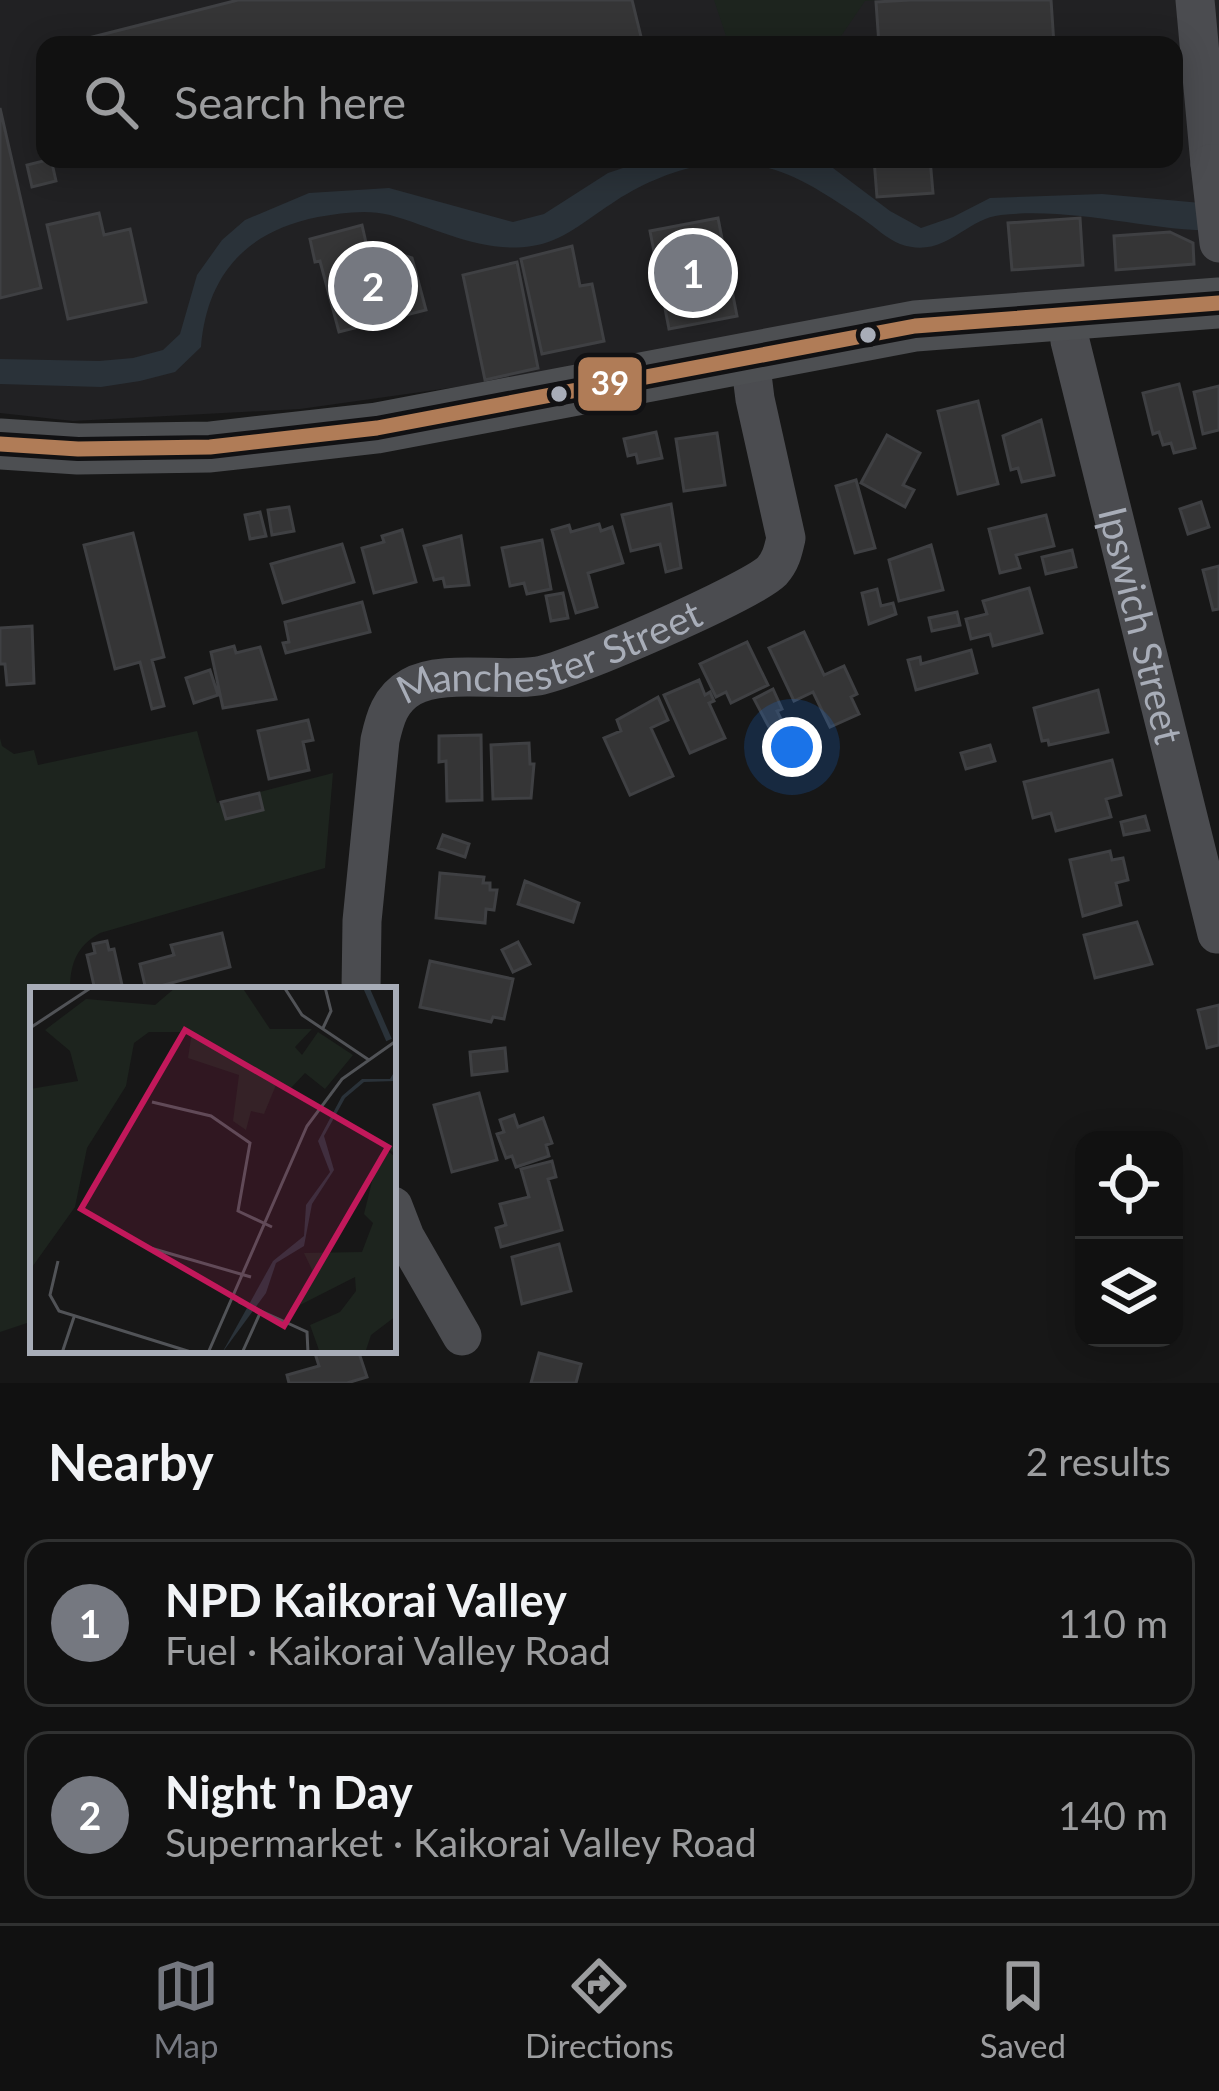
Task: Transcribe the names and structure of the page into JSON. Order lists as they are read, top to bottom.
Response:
{
  "streets": {
    "street": ["Ipswich Street", "Manchester Street"]
  },
  "lines": ["transit line 39"],
  "page": {
    "search": "Search here",
    "pins": ["1", "2"],
    "heading": ["Nearby", "2 results"],
    "list": [
      {
        "mark": "1",
        "name": "NPD Kaikorai Valley",
        "note": "Fuel · Kaikorai Valley Road",
        "value": "110 m"
      },
      {
        "mark": "2",
        "name": "Night 'n Day",
        "note": "Supermarket · Kaikorai Valley Road",
        "value": "140 m"
      }
    ],
    "nav": ["Map", "Directions", "Saved"]
  }
}
